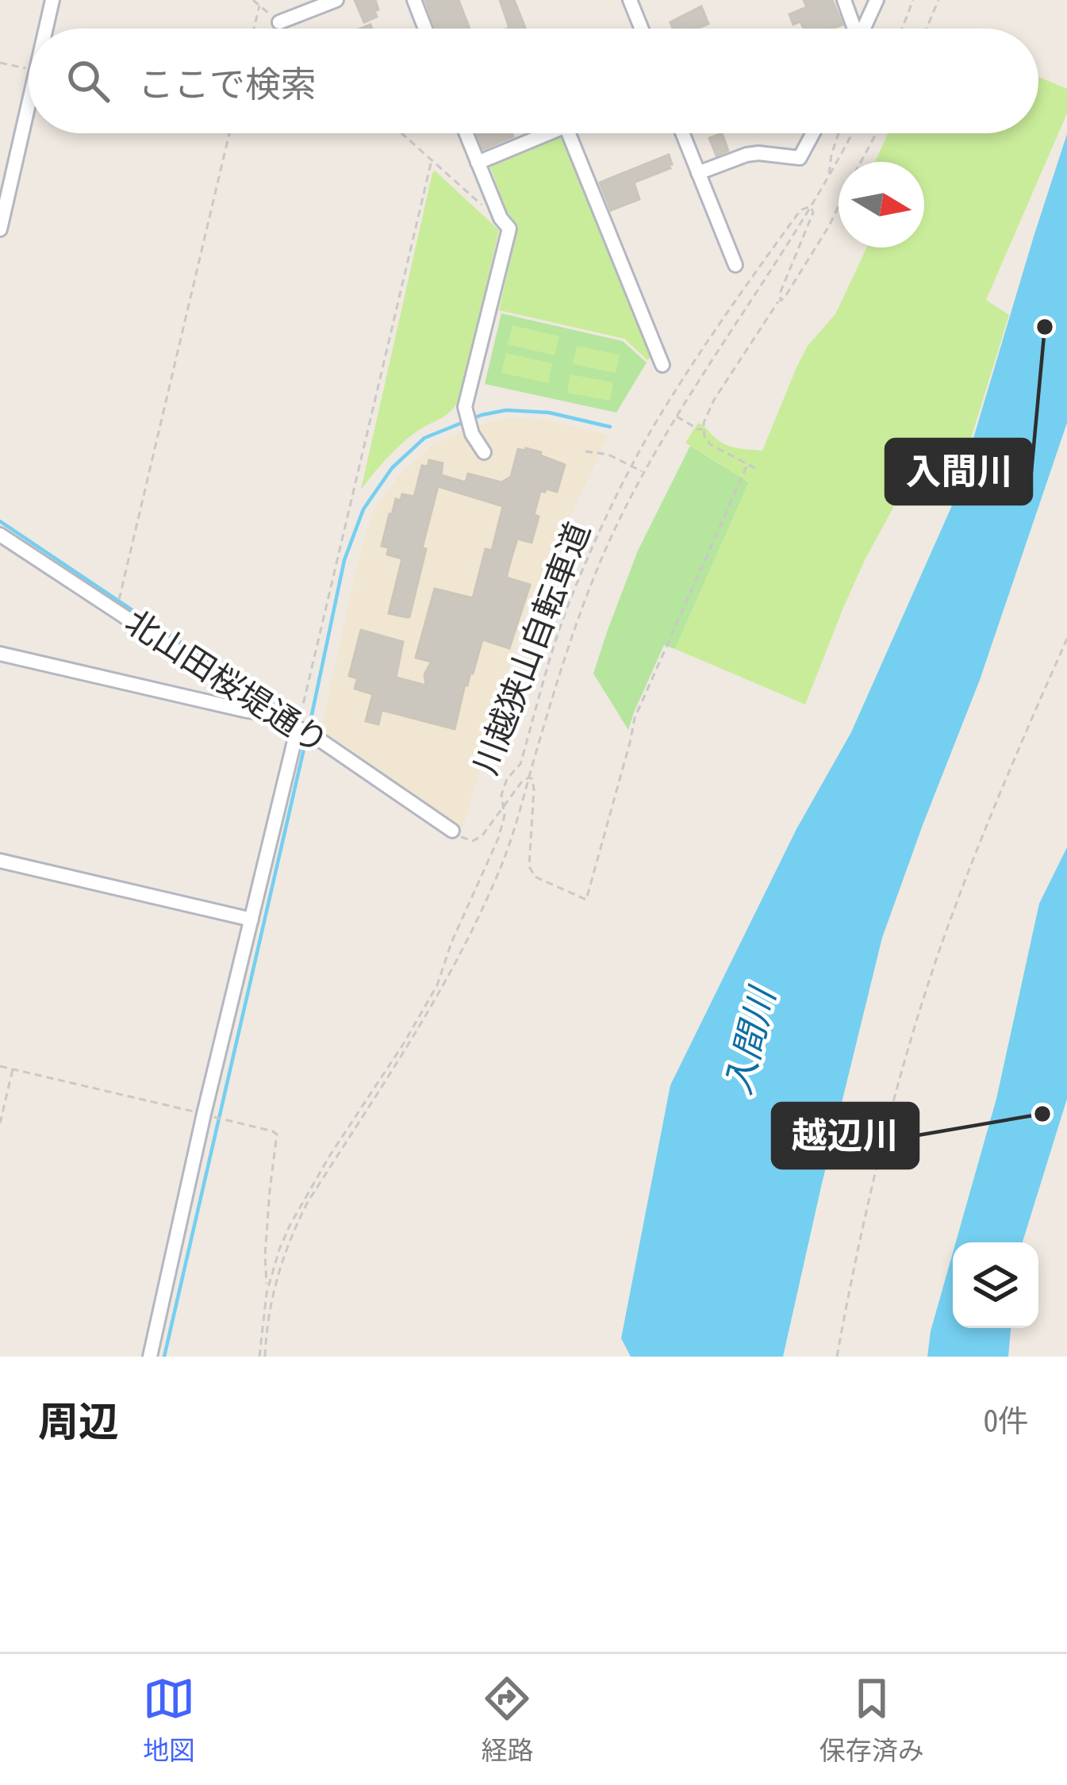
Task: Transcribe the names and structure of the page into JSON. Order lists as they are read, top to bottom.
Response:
{
  "streets": {
    "street": ["北山田桜堤通り"],
    "path": ["川越狭山自転車道"]
  },
  "water": ["入間川"],
  "places": ["入間川", "越辺川"],
  "north": "right",
  "page": {
    "search": "ここで検索",
    "heading": ["周辺", "0件"],
    "nav": ["地図", "経路", "保存済み"]
  }
}
